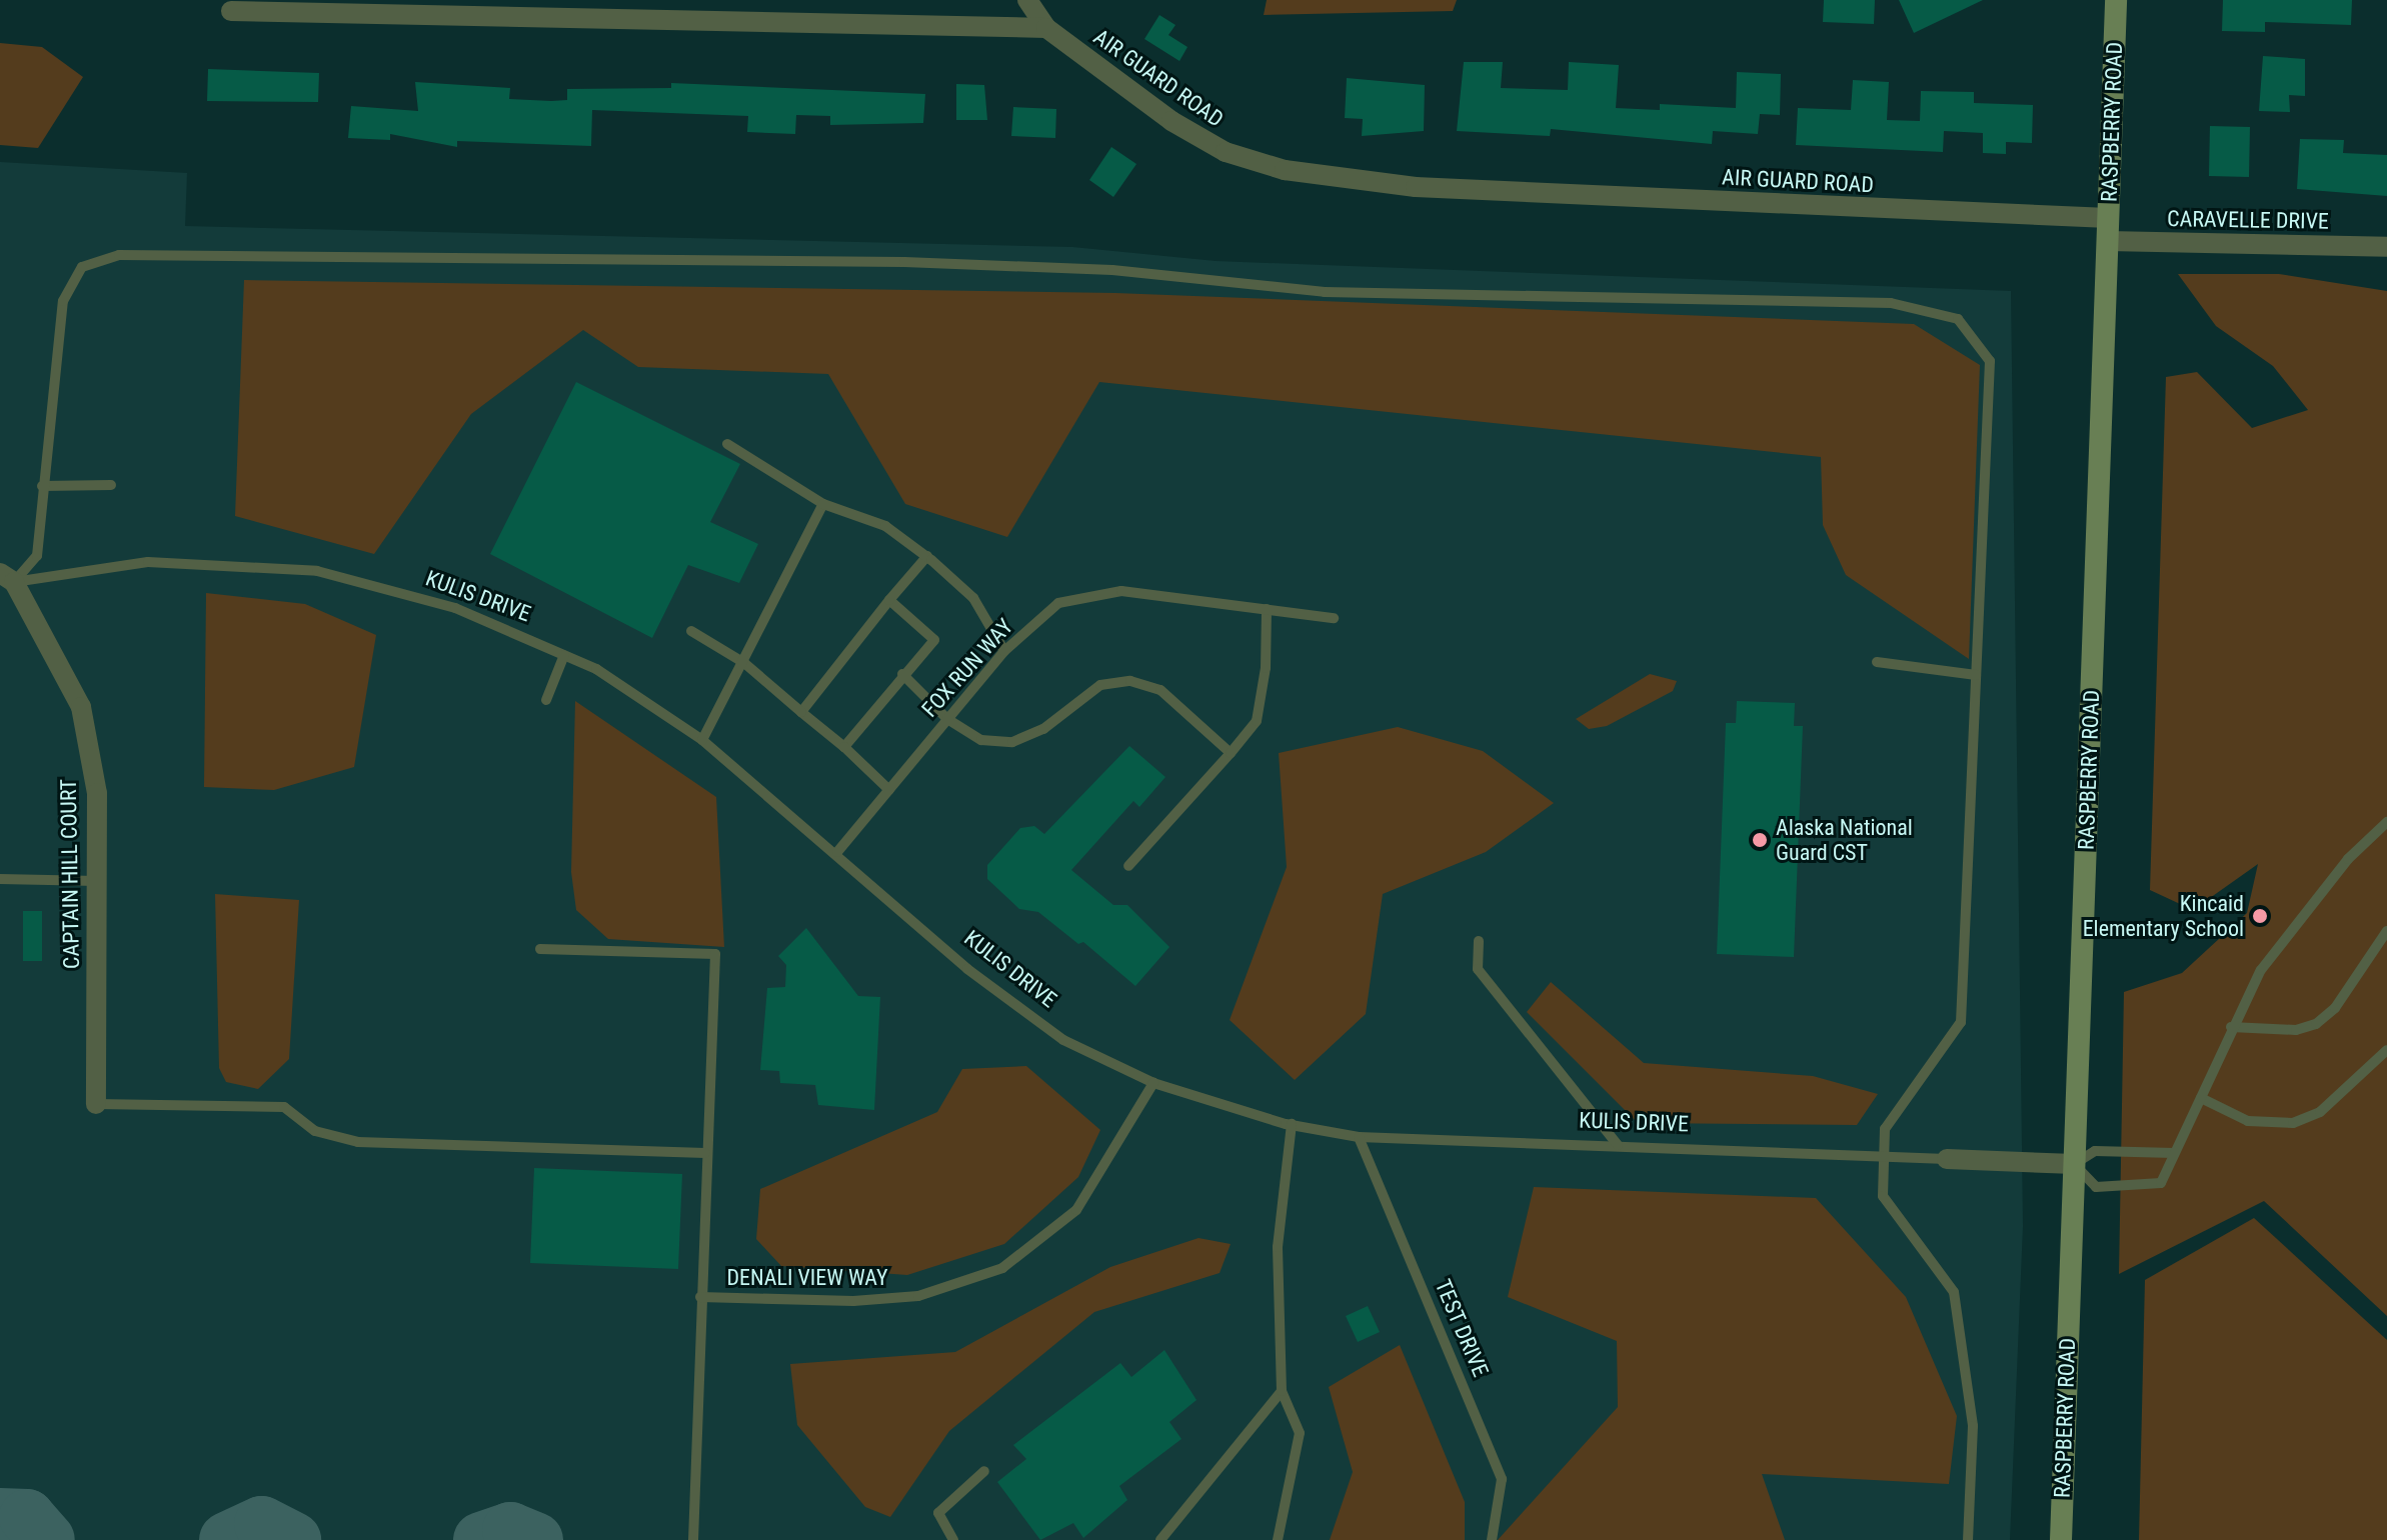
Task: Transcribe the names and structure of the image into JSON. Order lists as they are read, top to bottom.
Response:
{
  "streets": {
    "main road": ["RASPBERRY ROAD"],
    "street": [
      "AIR GUARD ROAD",
      "CARAVELLE DRIVE",
      "KULIS DRIVE",
      "CAPTAIN HILL COURT"
    ],
    "lane": ["FOX RUN WAY", "DENALI VIEW WAY", "TEST DRIVE"]
  },
  "crossings": [
    ["AIR GUARD ROAD", "RASPBERRY ROAD"],
    ["RASPBERRY ROAD", "CARAVELLE DRIVE"],
    ["RASPBERRY ROAD", "KULIS DRIVE"],
    ["KULIS DRIVE", "FOX RUN WAY"],
    ["KULIS DRIVE", "CAPTAIN HILL COURT"],
    ["KULIS DRIVE", "DENALI VIEW WAY"],
    ["KULIS DRIVE", "TEST DRIVE"]
  ],
  "places": ["Alaska National Guard CST", "Kincaid Elementary School"]
}
